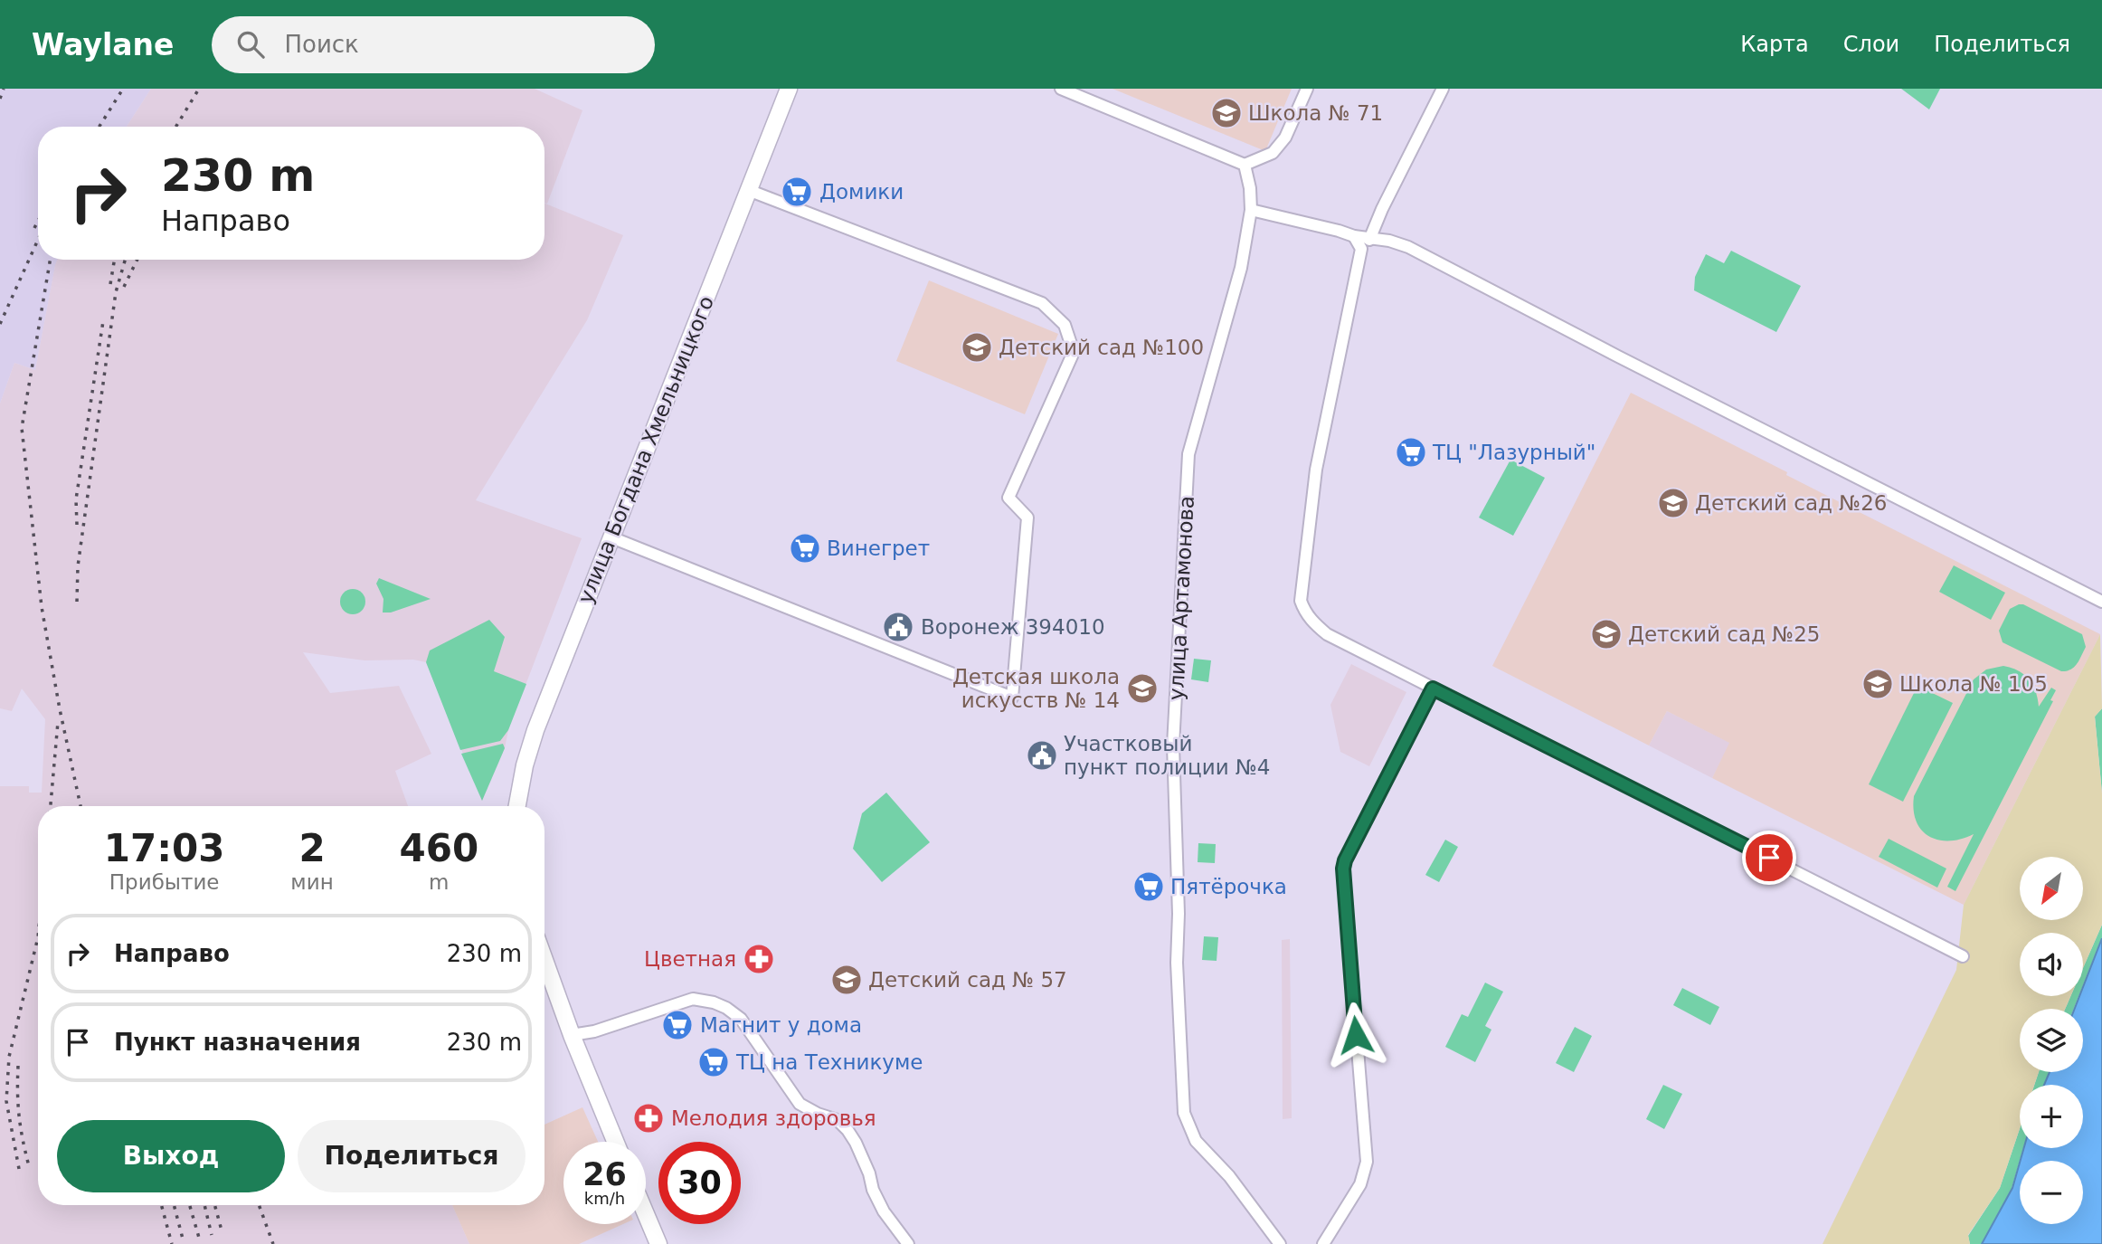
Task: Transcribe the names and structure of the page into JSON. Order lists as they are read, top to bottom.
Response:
{
  "streets": {
    "main road": ["улица Богдана Хмельницкого"],
    "street": ["улица Артамонова"]
  },
  "places": {
    "school or university": [
      "Школа № 71",
      "Детский сад №100",
      "Детский сад №26",
      "Детский сад №25",
      "Школа № 105",
      "Детская школа искусств № 14",
      "Детский сад № 57"
    ],
    "supermarket": [
      "Домики",
      "ТЦ \"Лазурный\"",
      "Винегрет",
      "Пятёрочка",
      "Магнит у дома",
      "ТЦ на Техникуме"
    ],
    "public building": ["Воронеж 394010", "Участковый пункт полиции №4"],
    "pharmacy": ["Цветная", "Мелодия здоровья"]
  },
  "north": "bottom left",
  "page": {
    "header": "Waylane",
    "search": "Поиск",
    "nav": ["Карта", "Слои", "Поделиться"],
    "turn": ["230 m", "Направо"],
    "eta": [
      "17:03",
      "Прибытие",
      "2",
      "мин",
      "460",
      "m"
    ],
    "map_buttons": ["+", "−"],
    "list": [
      {
        "name": "Направо",
        "value": "230 m"
      },
      {
        "name": "Пункт назначения",
        "value": "230 m"
      }
    ],
    "buttons": ["Выход", "Поделиться"],
    "speed": "26 km/h",
    "limit": "30"
  }
}
